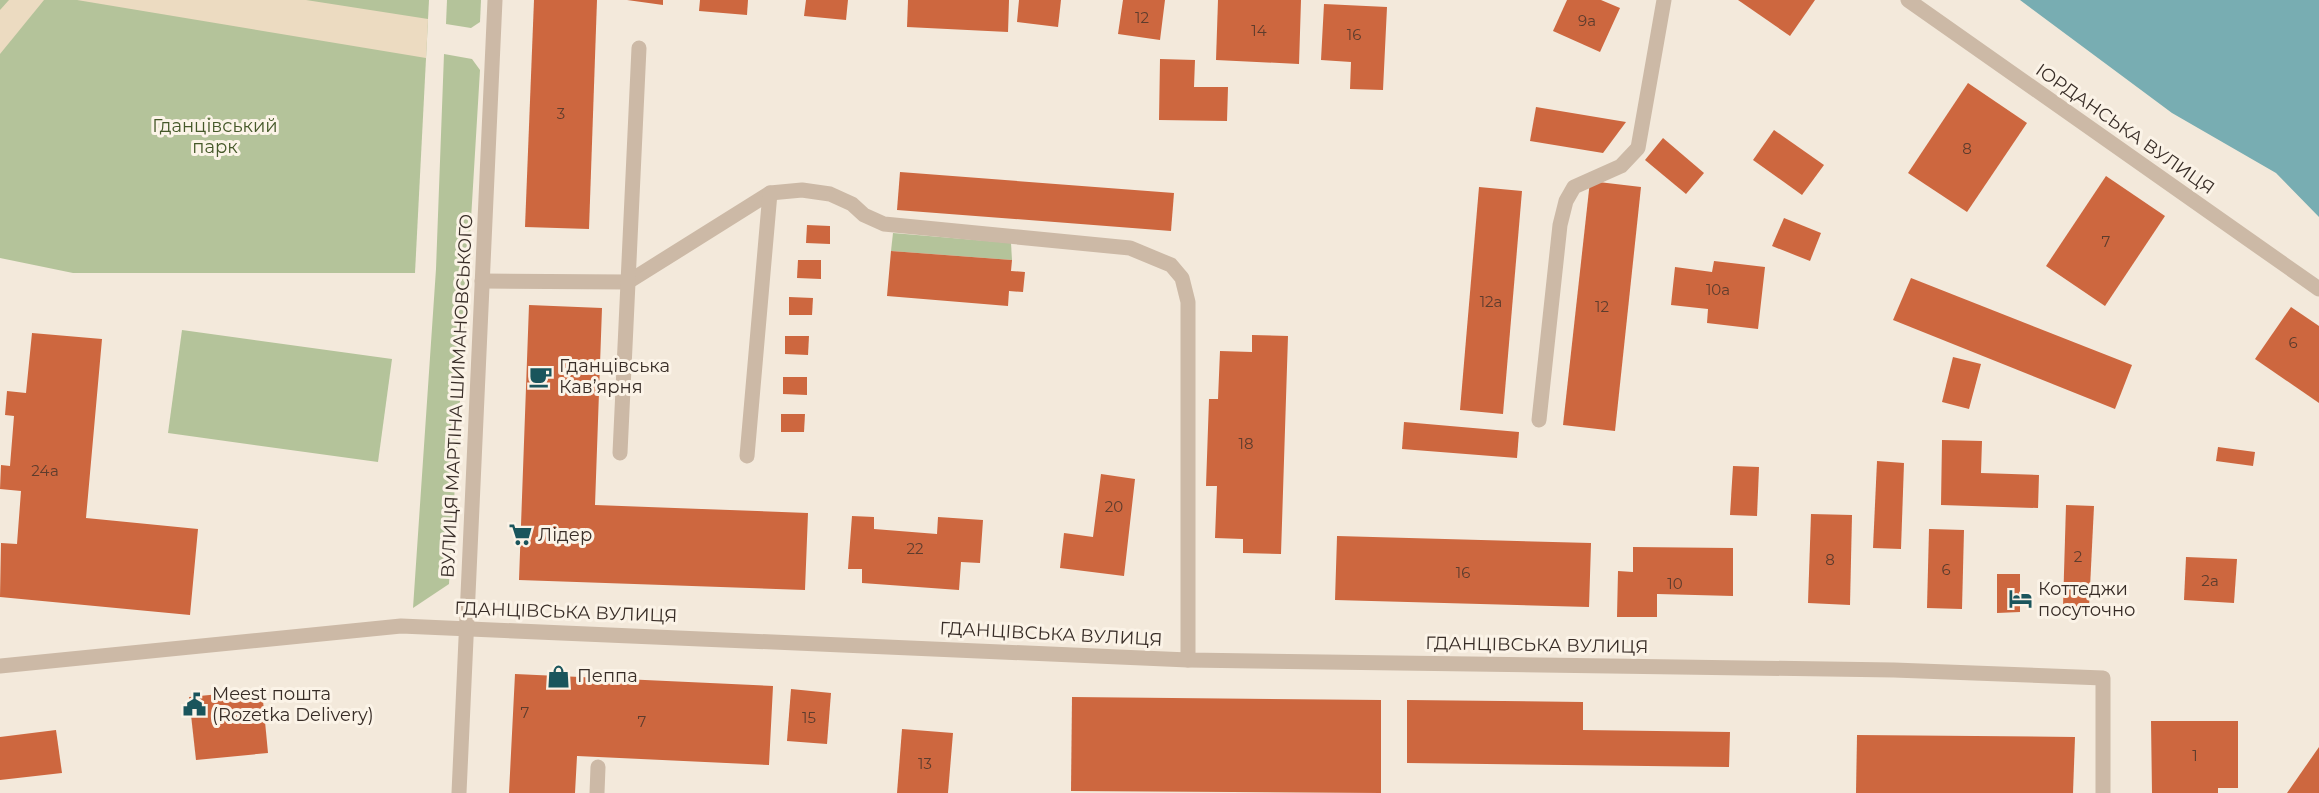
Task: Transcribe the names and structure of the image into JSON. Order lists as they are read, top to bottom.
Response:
{
  "streets": {
    "street": ["ІОРДАНСЬКА ВУЛИЦЯ", "ВУЛИЦЯ МАРТІНА ШИМАНОВСЬКОГО", "ГДАНЦІВСЬКА ВУЛИЦЯ"]
  },
  "crossings": [
    ["ВУЛИЦЯ МАРТІНА ШИМАНОВСЬКОГО", "ГДАНЦІВСЬКА ВУЛИЦЯ"]
  ],
  "parks": ["Гданцівський парк"],
  "places": {
    "cafe": ["Гданцівська Кавʼярня"],
    "supermarket": ["Лідер"],
    "hotel": ["Коттеджи посуточно"],
    "shop": ["Пеппа"],
    "public building": ["Meest пошта (Rozetka Delivery)"]
  },
  "house_numbers": [
    "12",
    "9а",
    "14",
    "16",
    "3",
    "8",
    "7",
    "10а",
    "12а",
    "12",
    "6",
    "18",
    "24а",
    "20",
    "22",
    "2",
    "8",
    "6",
    "16",
    "2а",
    "10",
    "7",
    "15",
    "7",
    "1",
    "13"
  ]
}
